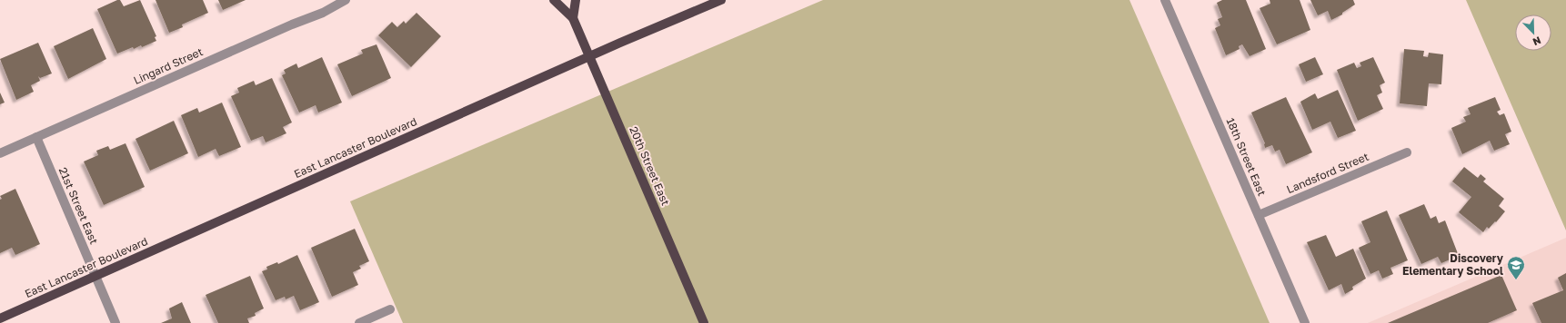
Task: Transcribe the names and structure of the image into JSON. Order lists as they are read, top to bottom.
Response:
{
  "streets": {
    "main road": ["East Lancaster Boulevard", "20th Street East"],
    "street": [
      "Lingard Street",
      "18th Street East",
      "Landsford Street",
      "21st Street East"
    ]
  },
  "crossings": [
    ["Lingard Street", "21st Street East"],
    ["East Lancaster Boulevard", "20th Street East"],
    ["East Lancaster Boulevard", "21st Street East"],
    ["18th Street East", "Landsford Street"]
  ],
  "places": {
    "school or university": ["Discovery Elementary School"]
  },
  "north": "bottom right"
}
